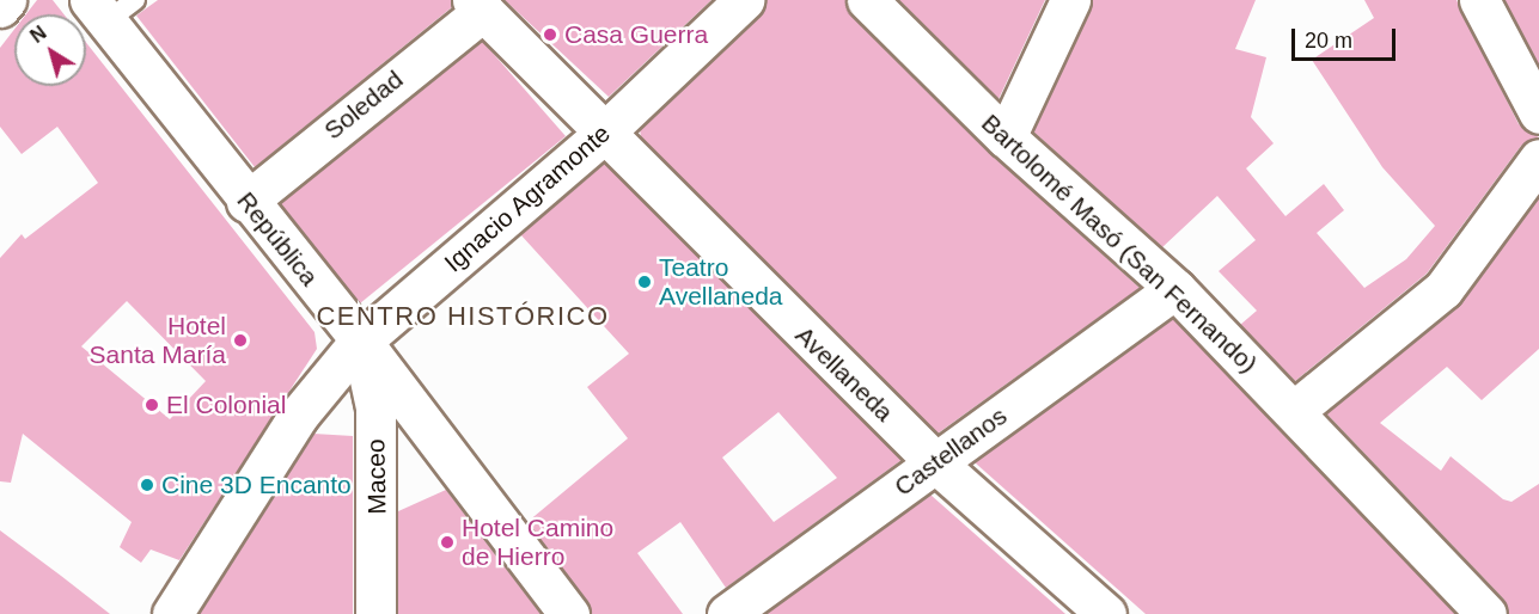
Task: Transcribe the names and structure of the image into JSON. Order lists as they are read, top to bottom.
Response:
{
  "streets": {
    "street": [
      "Soledad",
      "Ignacio Agramonte",
      "República",
      "Bartolomé Masó (San Fernando)",
      "Avellaneda",
      "Castellanos",
      "Maceo"
    ]
  },
  "crossings": [
    ["Soledad", "República"],
    ["Soledad", "Avellaneda"],
    ["Ignacio Agramonte", "República"],
    ["Ignacio Agramonte", "Avellaneda"],
    ["Ignacio Agramonte", "Maceo"],
    ["República", "Maceo"],
    ["Bartolomé Masó (San Fernando)", "Castellanos"],
    ["Avellaneda", "Castellanos"]
  ],
  "districts": ["CENTRO HISTÓRICO"],
  "places": [
    "Casa Guerra",
    "Teatro Avellaneda",
    "Hotel Santa María",
    "El Colonial",
    "Cine 3D Encanto",
    "Hotel Camino de Hierro"
  ],
  "scale_bar": "20 m",
  "north": "top left"
}
